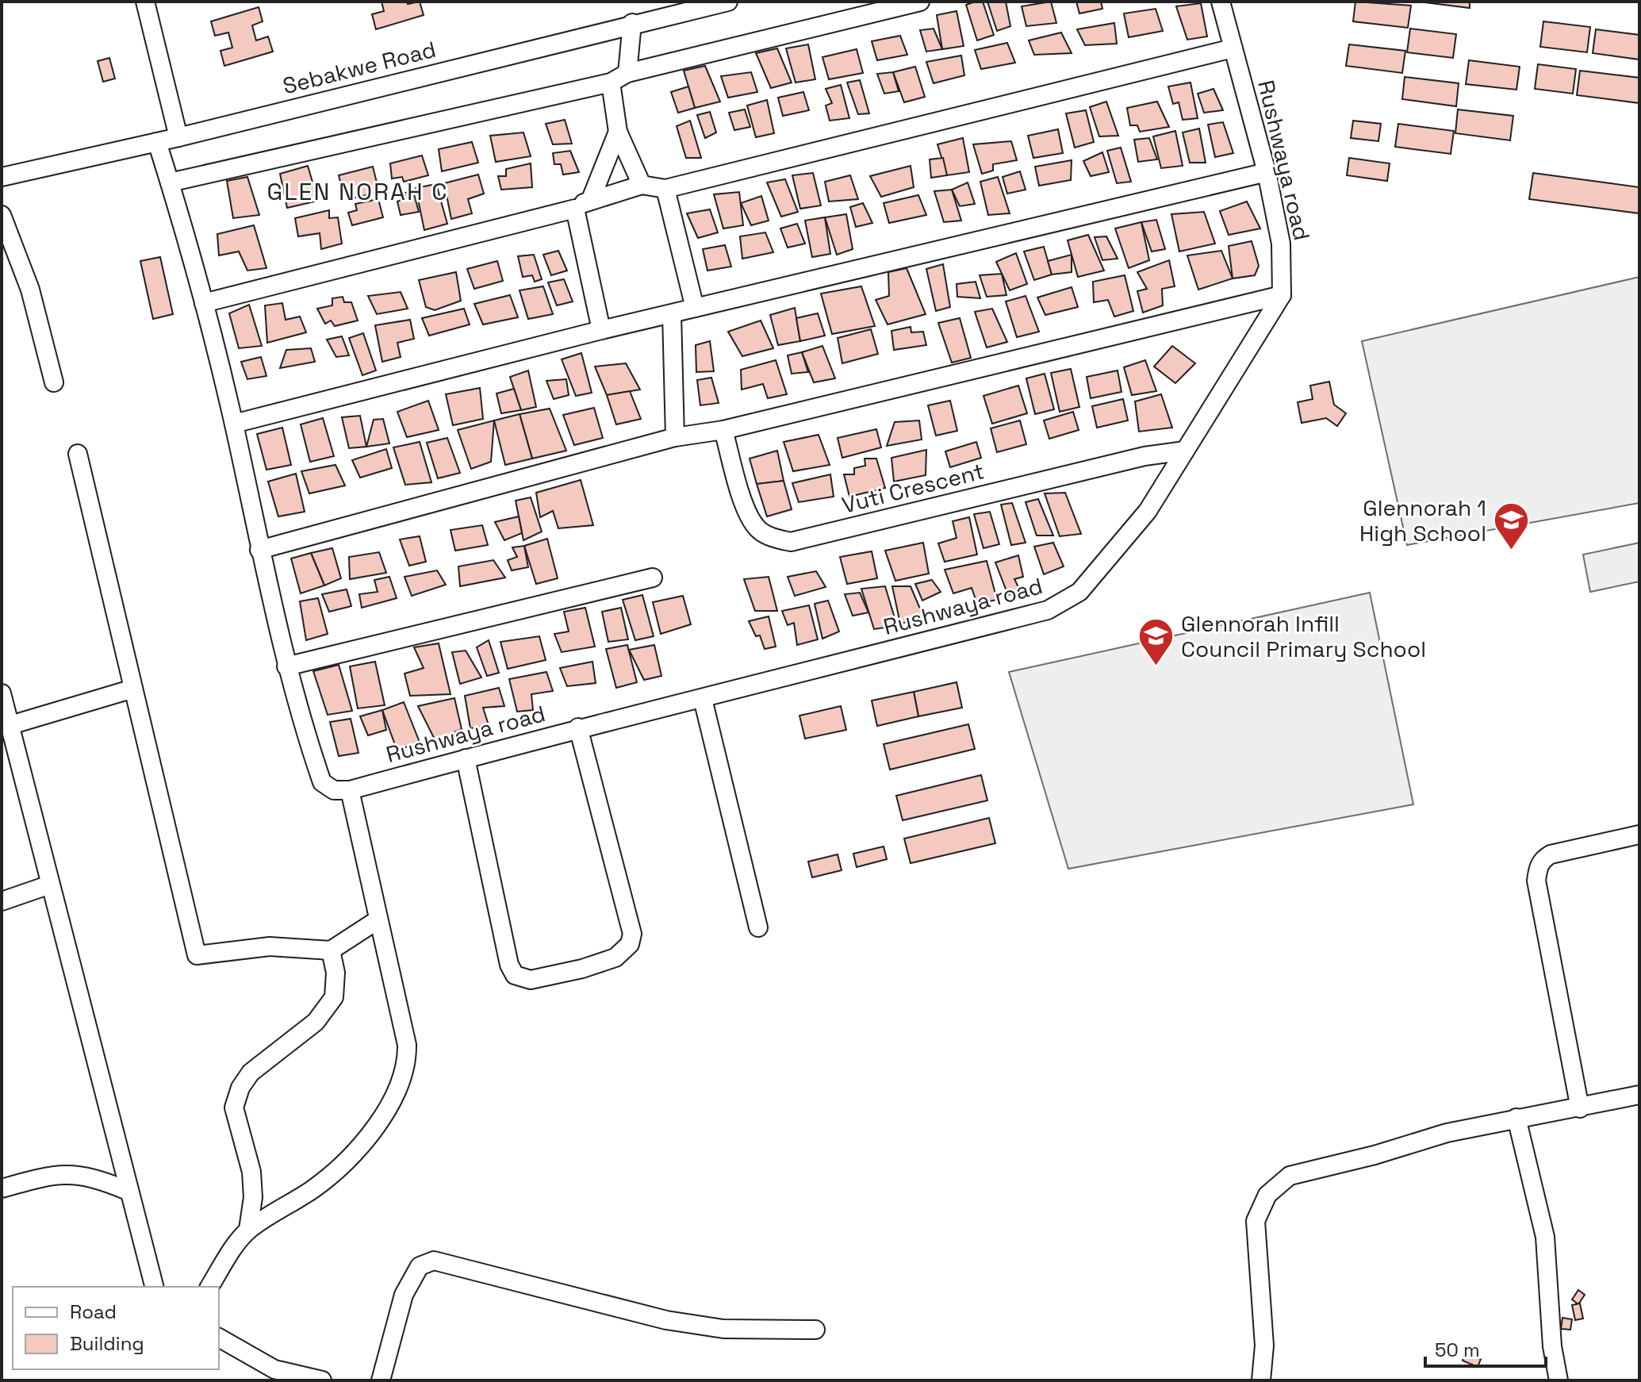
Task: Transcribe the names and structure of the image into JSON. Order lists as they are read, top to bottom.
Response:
{
  "streets": {
    "street": ["Sebakwe Road", "Rushwaya road", "Vuti Crescent"]
  },
  "crossings": [
    ["Rushwaya road", "Vuti Crescent"]
  ],
  "districts": ["GLEN NORAH C"],
  "places": {
    "school or university": ["Glennorah 1 High School", "Glennorah Infill Council Primary School"]
  },
  "legend": ["Road", "Building"],
  "scale_bar": "50 m"
}
